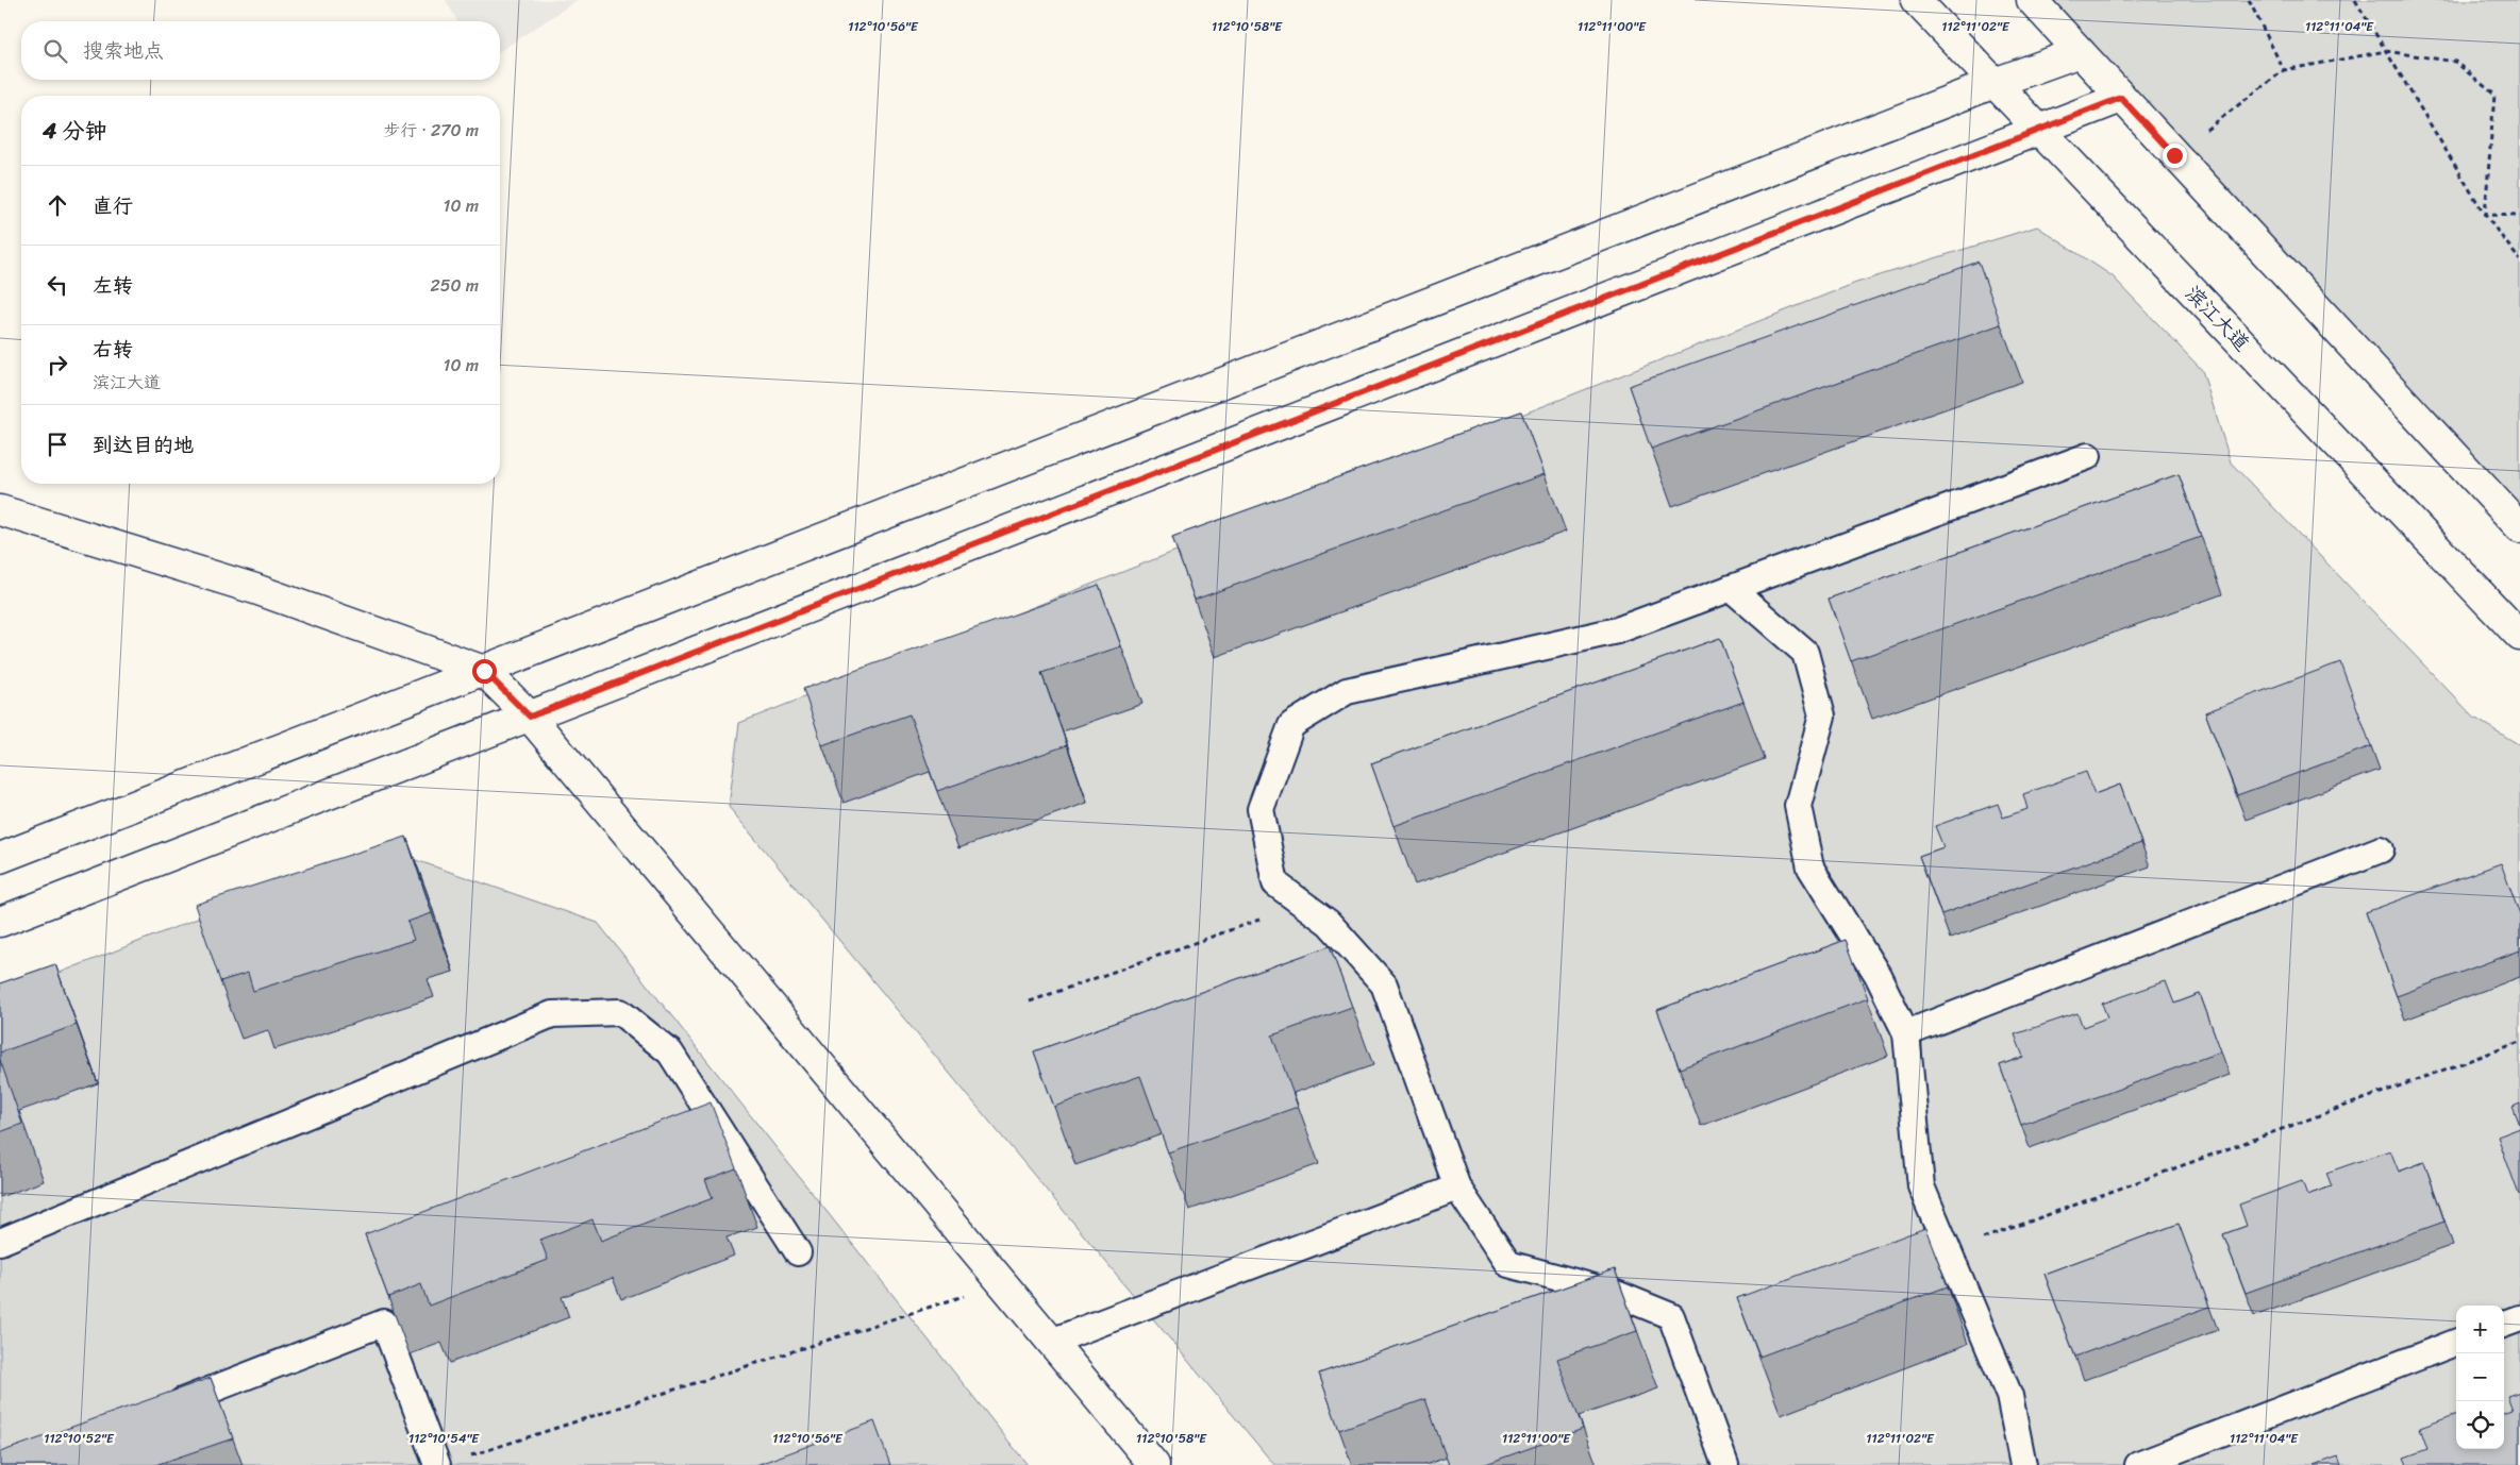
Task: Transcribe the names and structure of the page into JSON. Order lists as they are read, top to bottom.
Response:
{
  "streets": {
    "street": ["滨江大道"]
  },
  "page": {
    "search": "搜索地点",
    "heading": ["4 分钟", "步行 · 270 m"],
    "list": [
      ["直行", "10 m"],
      ["左转", "250 m"],
      ["右转", "滨江大道", "10 m"],
      "到达目的地"
    ],
    "map_buttons": ["+", "−"]
  },
  "coordinates": [
    "112°10'56\"E",
    "112°10'58\"E",
    "112°11'00\"E",
    "112°11'02\"E",
    "112°11'04\"E",
    "112°10'52\"E",
    "112°10'54\"E"
  ]
}
